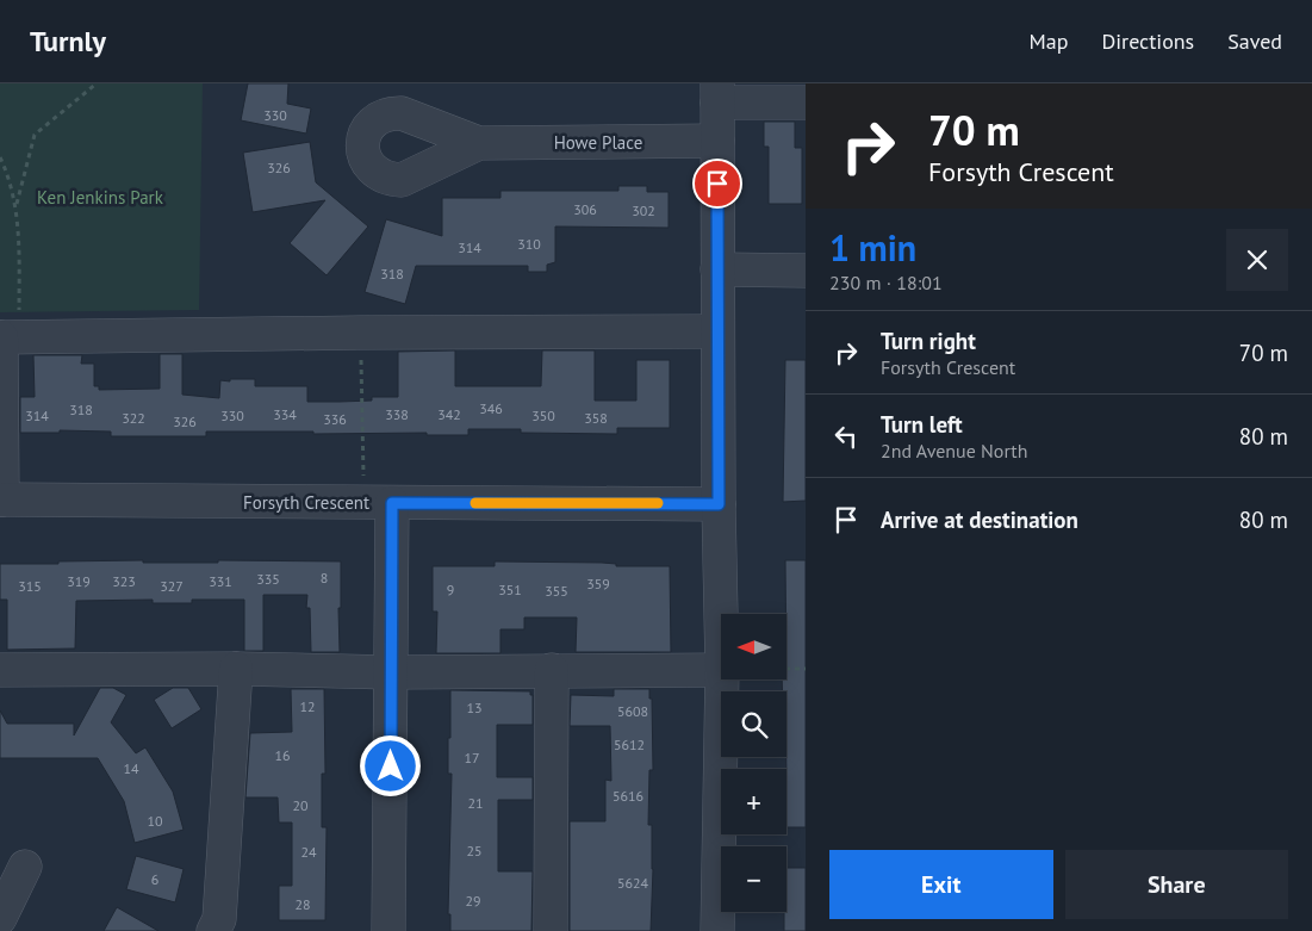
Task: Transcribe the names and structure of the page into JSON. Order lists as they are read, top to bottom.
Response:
{
  "streets": {
    "street": ["Howe Place", "Forsyth Crescent"]
  },
  "parks": ["Ken Jenkins Park"],
  "house_numbers": [
    "330",
    "326",
    "306",
    "302",
    "310",
    "314",
    "318",
    "346",
    "318",
    "334",
    "338",
    "342",
    "314",
    "330",
    "350",
    "322",
    "358",
    "336",
    "326",
    "8",
    "335",
    "319",
    "323",
    "331",
    "359",
    "315",
    "327",
    "9",
    "351",
    "355",
    "12",
    "13",
    "5608",
    "5612",
    "16",
    "17",
    "14",
    "5616",
    "21",
    "20",
    "10",
    "25",
    "24",
    "6",
    "5624",
    "29",
    "28"
  ],
  "north": "left",
  "page": {
    "header": "Turnly",
    "nav": ["Map", "Directions", "Saved"],
    "turn": ["70 m", "Forsyth Crescent"],
    "heading": ["1 min", "230 m · 18:01"],
    "list": [
      {
        "name": "Turn right",
        "note": "Forsyth Crescent",
        "value": "70 m"
      },
      {
        "name": "Turn left",
        "note": "2nd Avenue North",
        "value": "80 m"
      },
      {
        "name": "Arrive at destination",
        "value": "80 m"
      }
    ],
    "map_buttons": ["+", "−"],
    "buttons": ["Exit", "Share"]
  }
}
